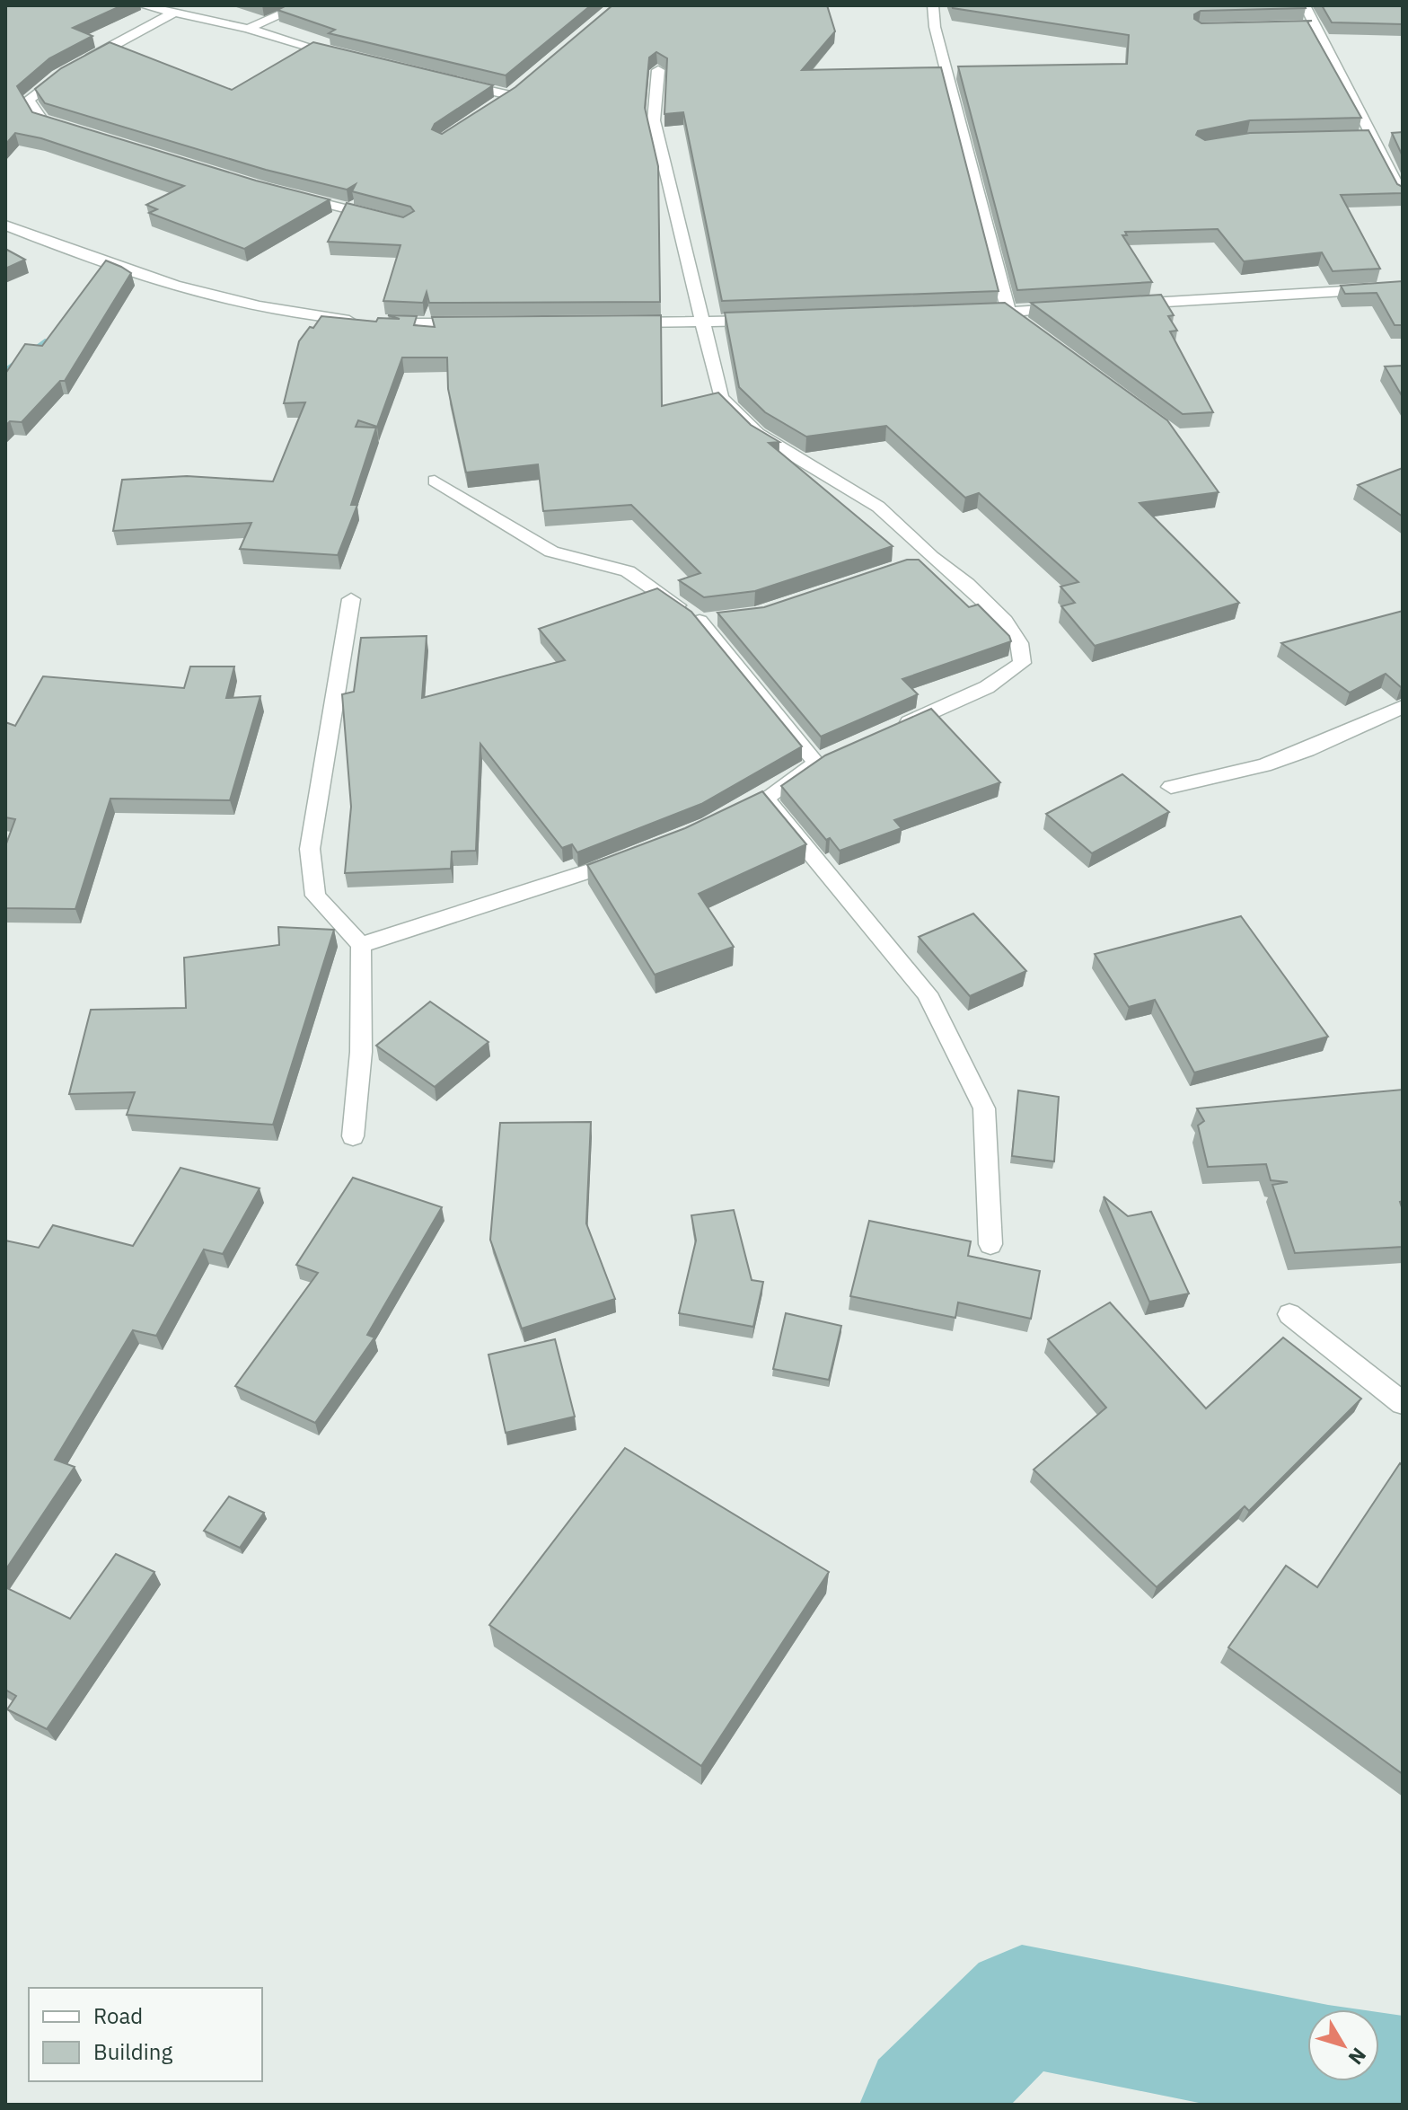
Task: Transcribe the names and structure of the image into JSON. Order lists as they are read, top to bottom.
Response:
{
  "legend": ["Road", "Building"],
  "north": "bottom right"
}
